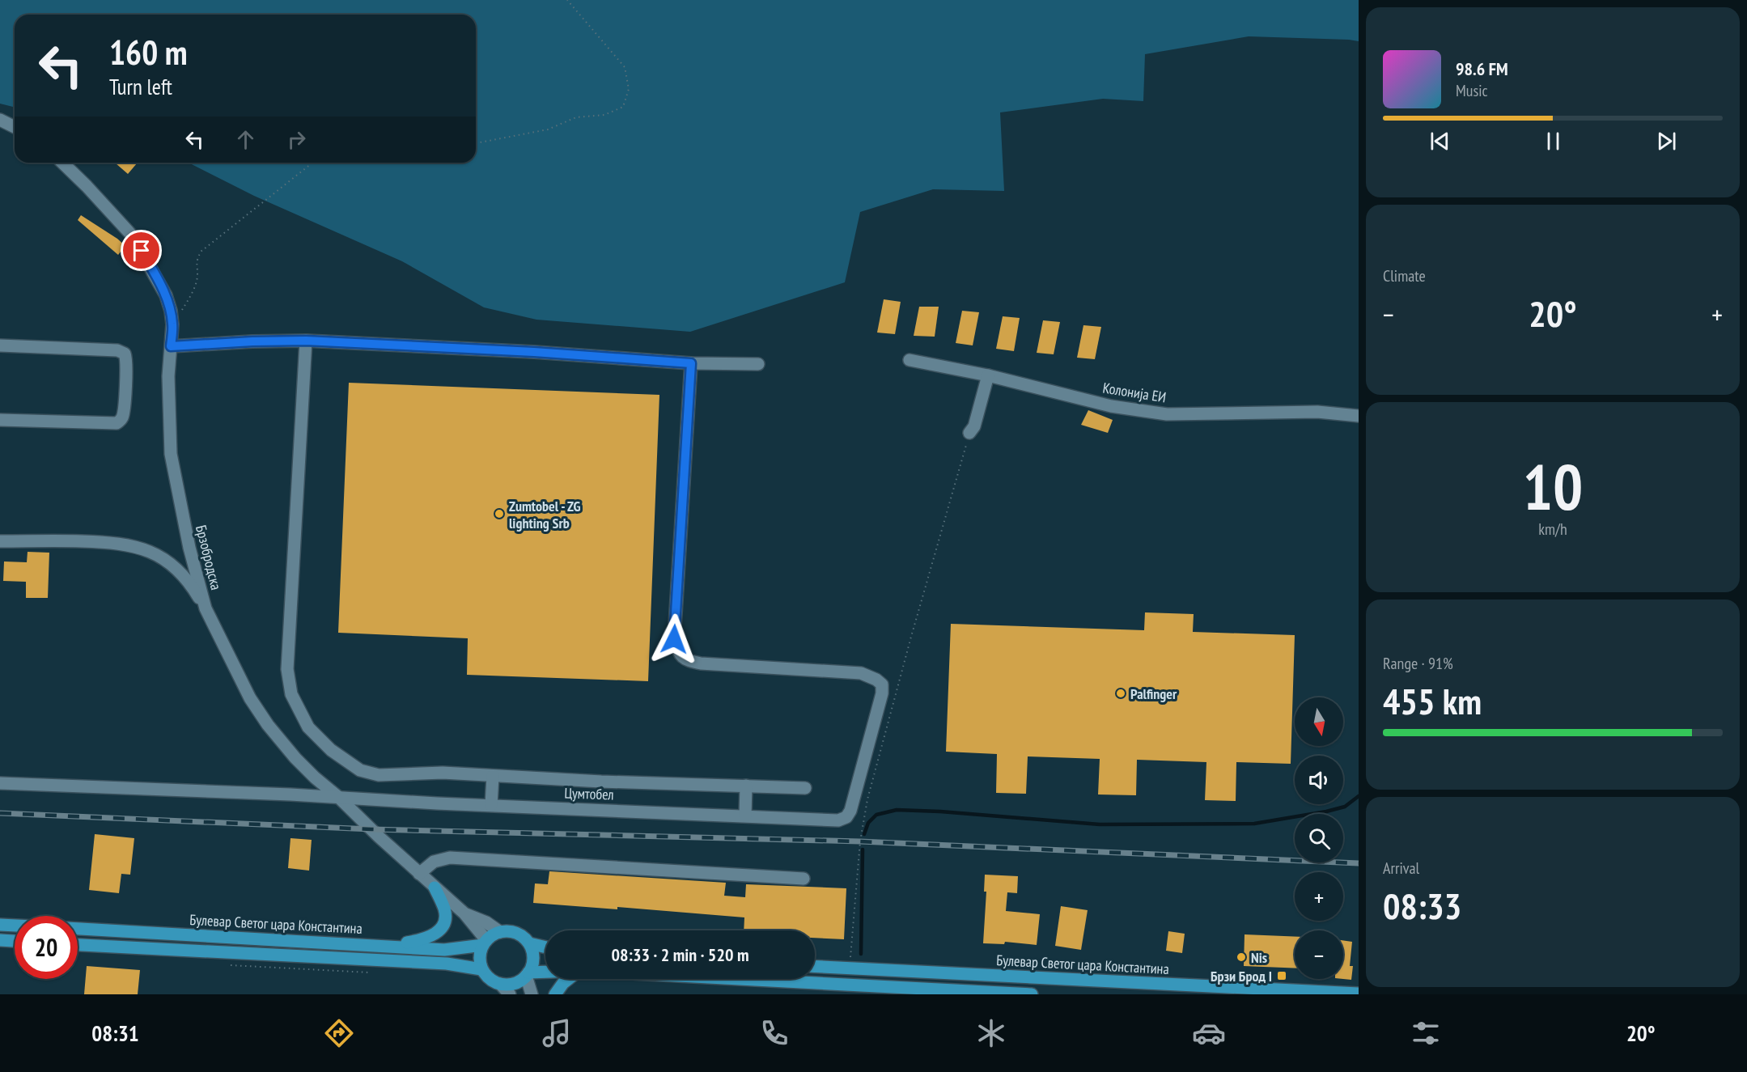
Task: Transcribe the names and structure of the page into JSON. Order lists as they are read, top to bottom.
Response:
{
  "streets": {
    "main road": ["Булевар Светог цара Константина"],
    "street": ["Колонија ЕИ", "Брзобродска", "Цумтобел"]
  },
  "crossings": [
    ["Брзобродска", "Цумтобел"]
  ],
  "places": {
    "other": ["Zumtobel - ZG lighting Srb", "Palfinger", "Nis"],
    "transit": ["Брзи Брод I"]
  },
  "north": "bottom",
  "page": {
    "turn": ["160 m", "Turn left"],
    "song": ["98.6 FM", "Music"],
    "tile": [
      "Climate",
      ["10", "km/h"],
      ["Range · 91%", "455 km"],
      ["Arrival", "08:33"]
    ],
    "heat": ["−", "20°", "+"],
    "map_buttons": ["+", "−"],
    "limit": "20",
    "trip": "08:33 · 2 min · 520 m",
    "tabs": ["08:31", "20°"]
  }
}
